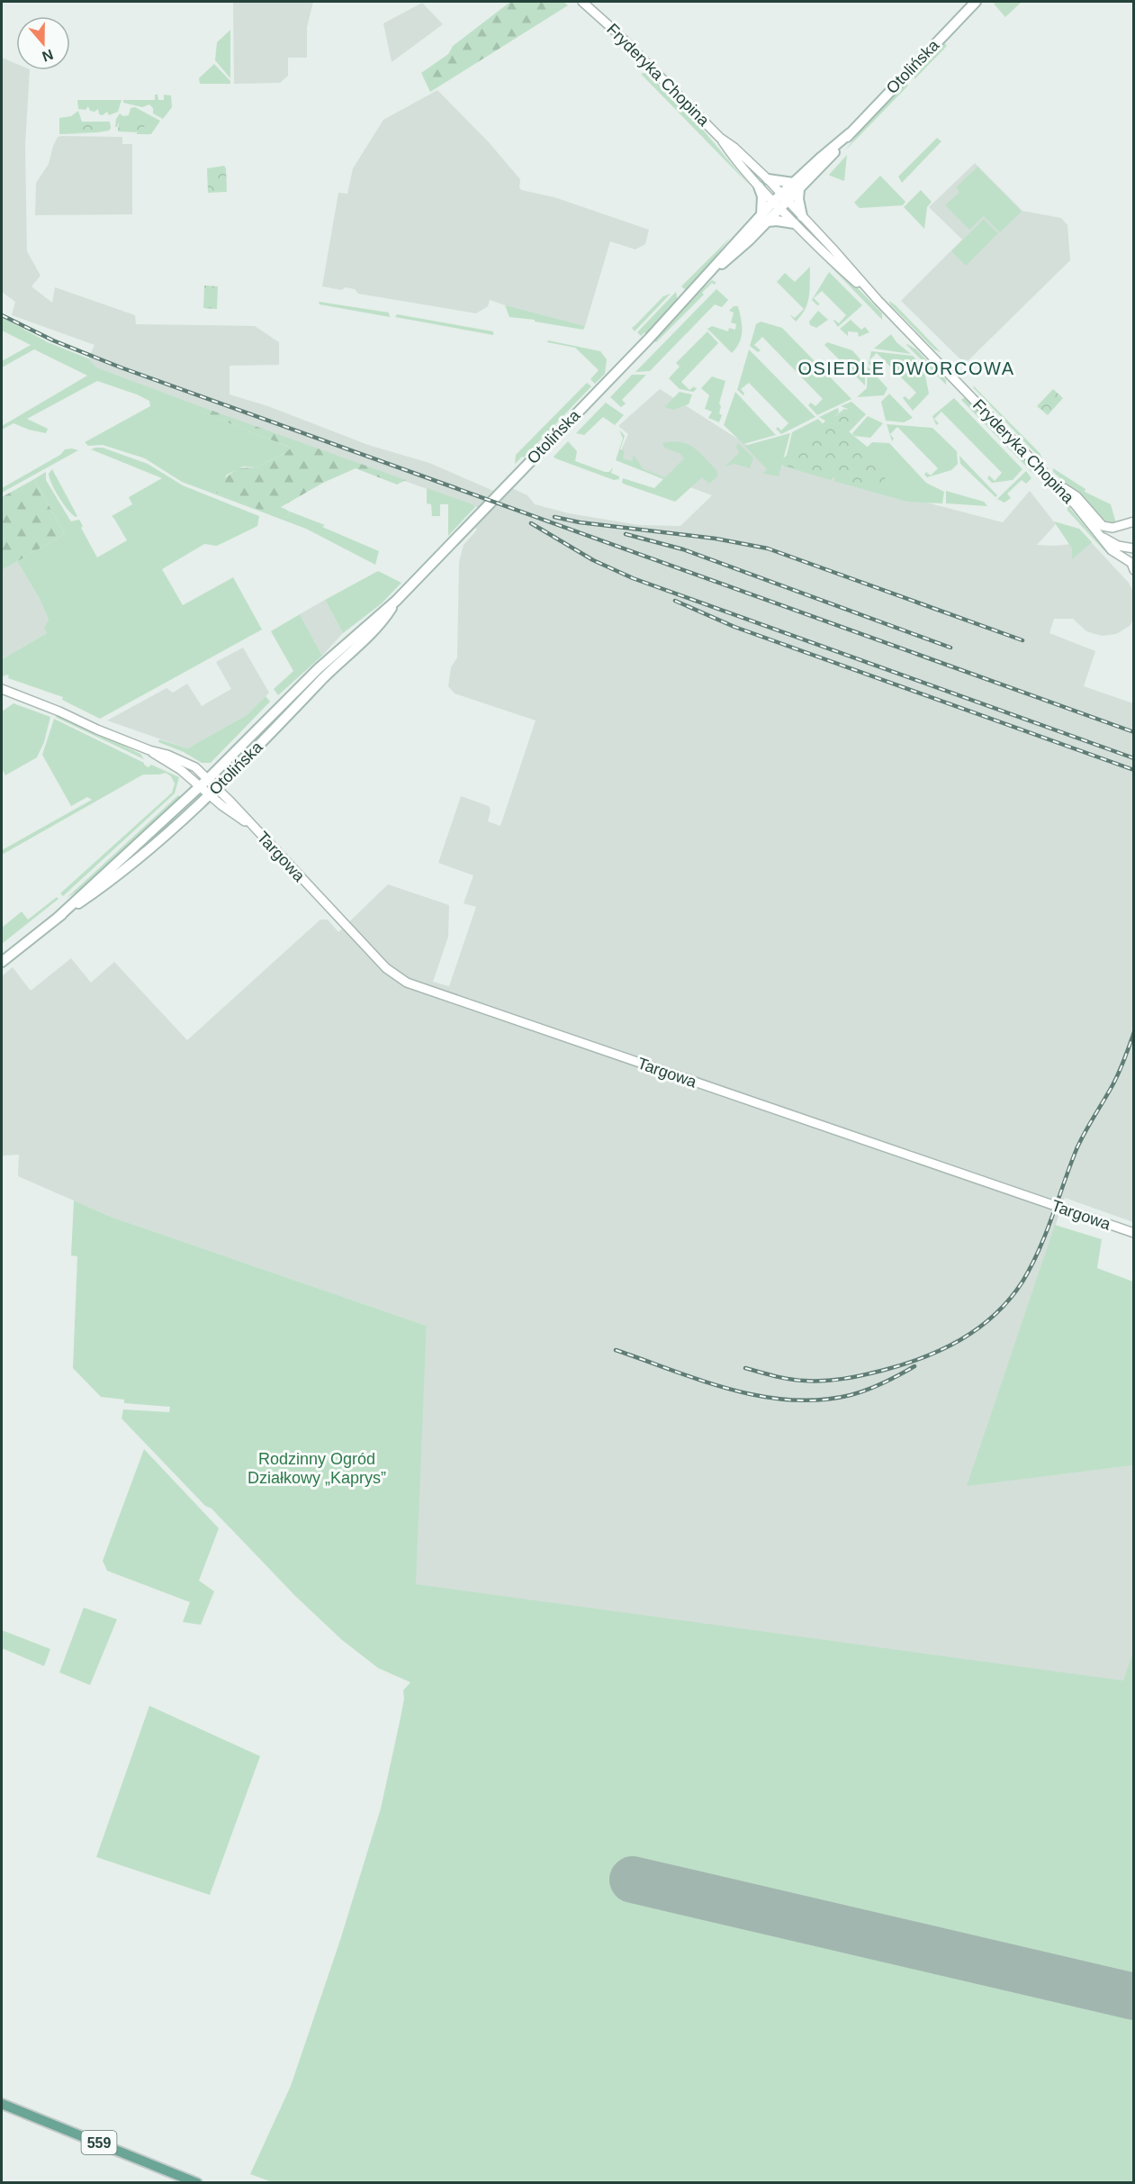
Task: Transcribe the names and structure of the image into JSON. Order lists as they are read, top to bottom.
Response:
{
  "streets": {
    "main road": ["Otolińska", "559"],
    "street": ["Fryderyka Chopina", "Targowa"]
  },
  "crossings": [
    ["Otolińska", "Fryderyka Chopina"],
    ["Otolińska", "Targowa"]
  ],
  "districts": ["OSIEDLE DWORCOWA"],
  "parks": ["Rodzinny Ogród Działkowy „Kaprys”"],
  "north": "bottom"
}
